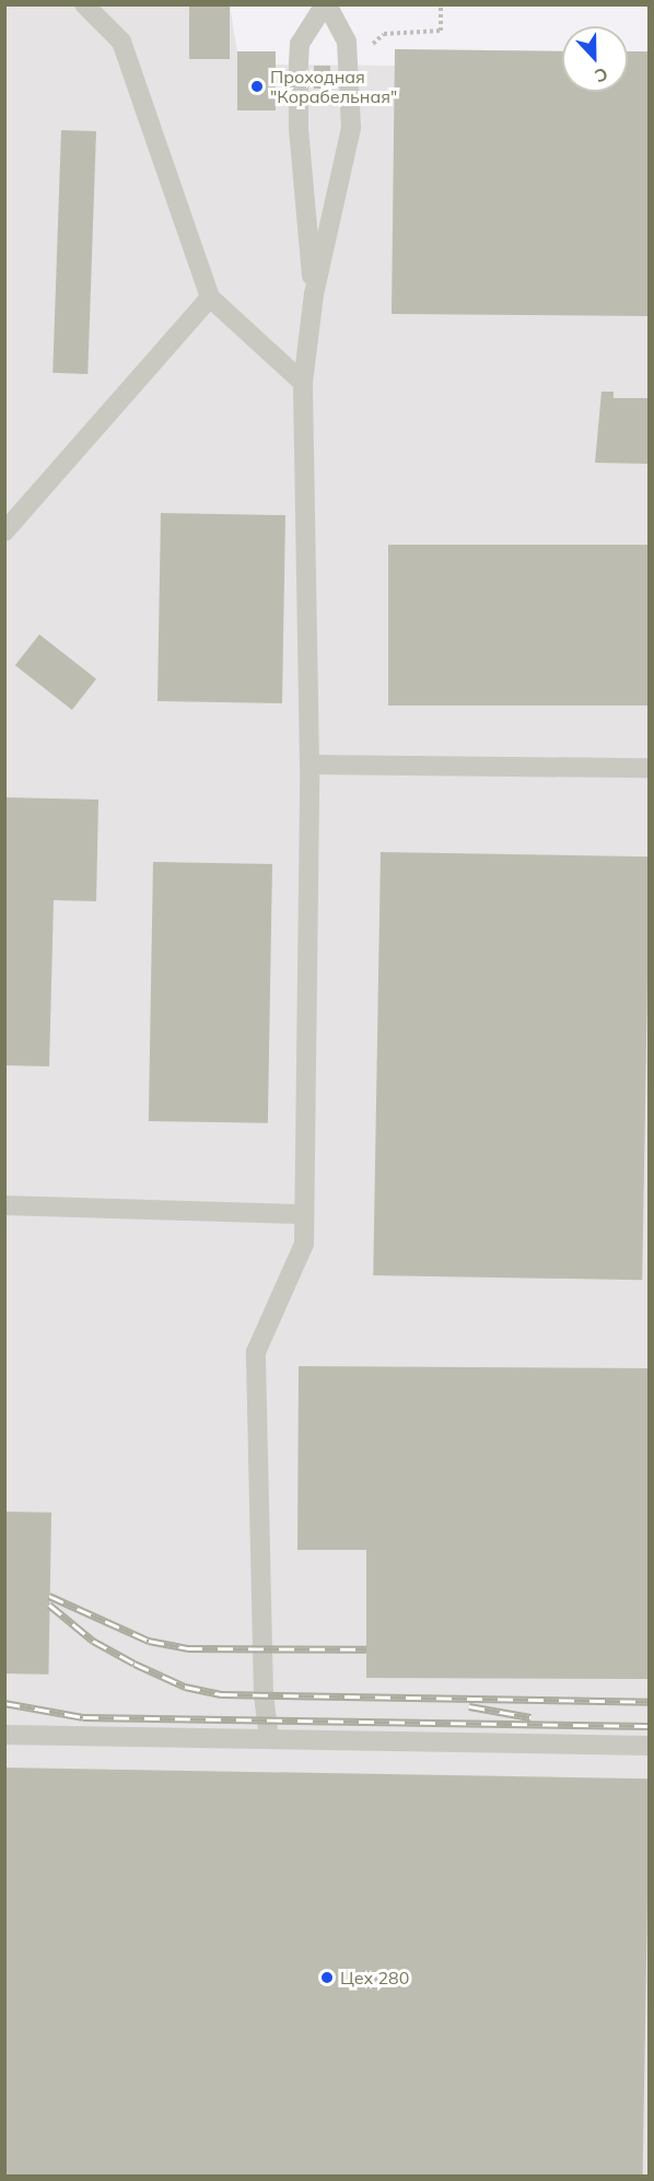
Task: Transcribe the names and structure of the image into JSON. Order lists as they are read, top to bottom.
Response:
{
  "places": ["Проходная \"Корабельная\"", "Цех 280"],
  "north": "bottom"
}
